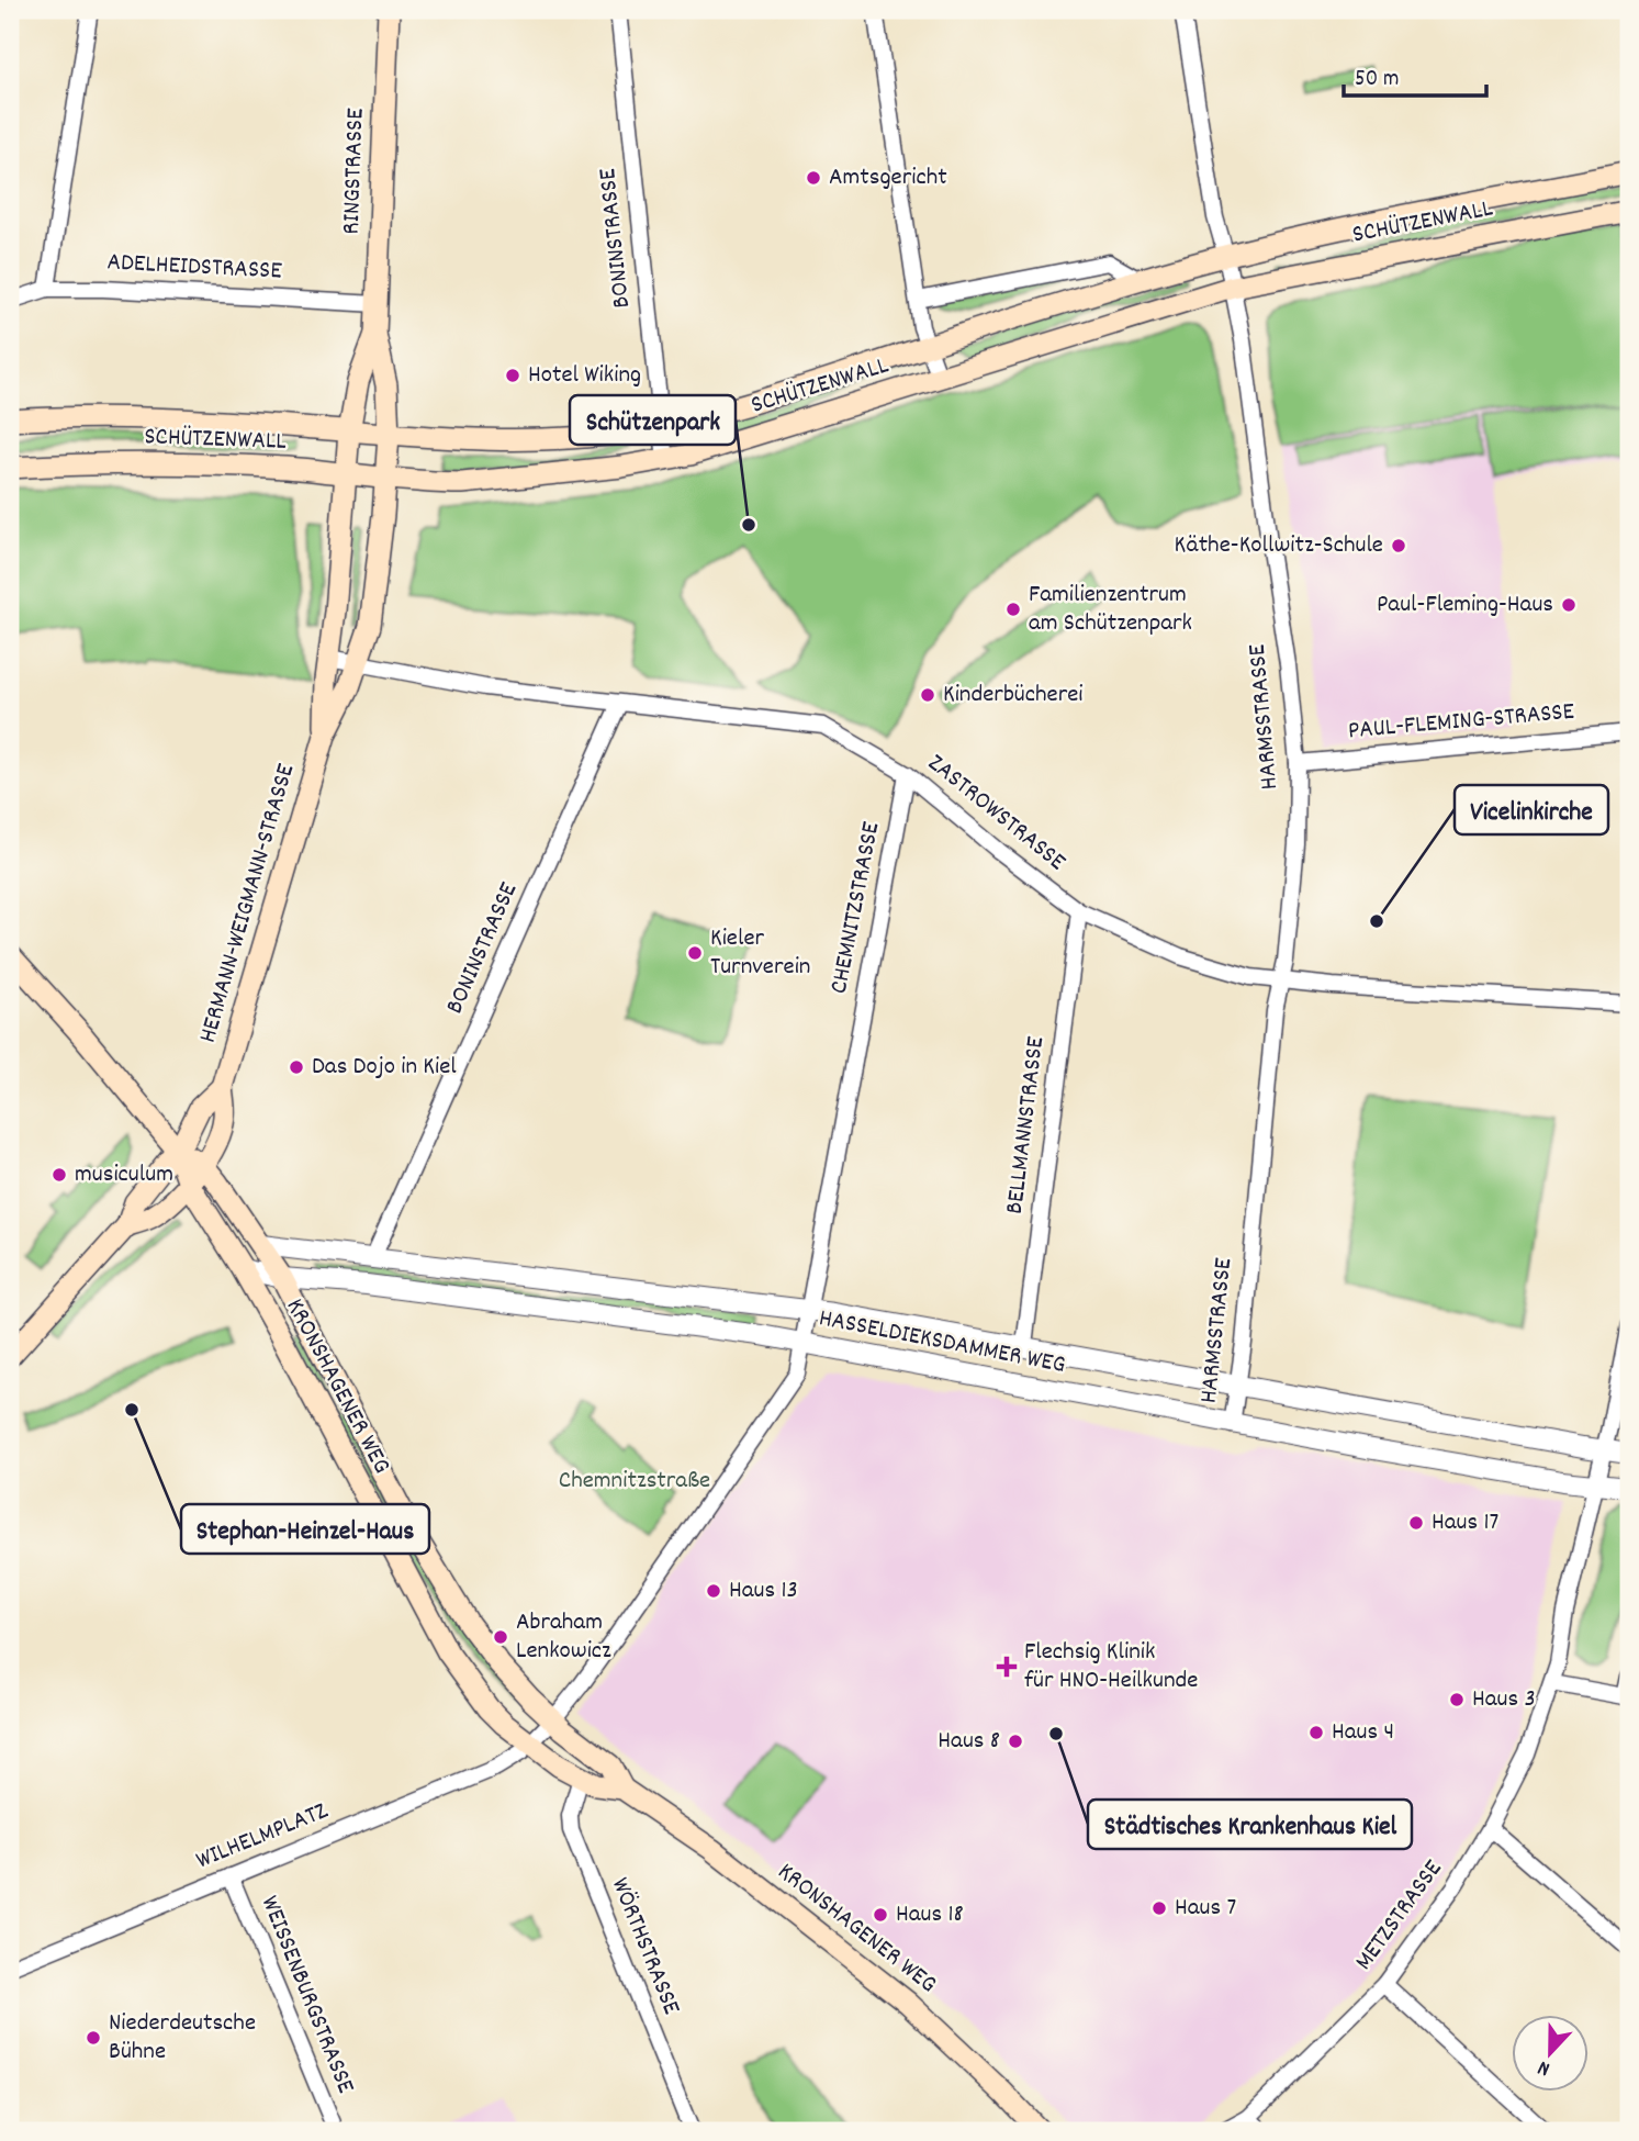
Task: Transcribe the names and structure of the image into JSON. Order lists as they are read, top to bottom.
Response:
{
  "streets": {
    "main road": [
      "RINGSTRASSE",
      "SCHÜTZENWALL",
      "HERMANN-WEIGMANN-STRASSE",
      "KRONSHAGENER WEG"
    ],
    "street": [
      "BONINSTRASSE",
      "ADELHEIDSTRASSE",
      "HARMSSTRASSE",
      "PAUL-FLEMING-STRASSE",
      "ZASTROWSTRASSE",
      "CHEMNITZSTRASSE",
      "BELLMANNSTRASSE",
      "HASSELDIEKSDAMMER WEG",
      "WILHELMPLATZ",
      "METZSTRASSE",
      "WÖRTHSTRASSE",
      "WEISSENBURGSTRASSE"
    ]
  },
  "crossings": [
    ["RINGSTRASSE", "SCHÜTZENWALL"],
    ["RINGSTRASSE", "ADELHEIDSTRASSE"],
    ["RINGSTRASSE", "HERMANN-WEIGMANN-STRASSE"],
    ["SCHÜTZENWALL", "BONINSTRASSE"],
    ["SCHÜTZENWALL", "HARMSSTRASSE"],
    ["SCHÜTZENWALL", "HERMANN-WEIGMANN-STRASSE"],
    ["BONINSTRASSE", "ZASTROWSTRASSE"],
    ["BONINSTRASSE", "HASSELDIEKSDAMMER WEG"],
    ["HARMSSTRASSE", "PAUL-FLEMING-STRASSE"],
    ["HARMSSTRASSE", "ZASTROWSTRASSE"],
    ["HARMSSTRASSE", "HASSELDIEKSDAMMER WEG"],
    ["ZASTROWSTRASSE", "HERMANN-WEIGMANN-STRASSE"],
    ["ZASTROWSTRASSE", "CHEMNITZSTRASSE"],
    ["ZASTROWSTRASSE", "BELLMANNSTRASSE"],
    ["HERMANN-WEIGMANN-STRASSE", "KRONSHAGENER WEG"],
    ["CHEMNITZSTRASSE", "HASSELDIEKSDAMMER WEG"],
    ["CHEMNITZSTRASSE", "KRONSHAGENER WEG"],
    ["CHEMNITZSTRASSE", "WILHELMPLATZ"],
    ["BELLMANNSTRASSE", "HASSELDIEKSDAMMER WEG"],
    ["HASSELDIEKSDAMMER WEG", "KRONSHAGENER WEG"],
    ["HASSELDIEKSDAMMER WEG", "METZSTRASSE"],
    ["KRONSHAGENER WEG", "WILHELMPLATZ"],
    ["KRONSHAGENER WEG", "WÖRTHSTRASSE"],
    ["WILHELMPLATZ", "WEISSENBURGSTRASSE"]
  ],
  "parks": ["Chemnitzstraße"],
  "places": {
    "other": [
      "Amtsgericht",
      "Hotel Wiking",
      "Schützenpark",
      "Käthe-Kollwitz-Schule",
      "Paul-Fleming-Haus",
      "Familienzentrum am Schützenpark",
      "Kinderbücherei",
      "Vicelinkirche",
      "Kieler Turnverein",
      "Das Dojo in Kiel",
      "musiculum",
      "Stephan-Heinzel-Haus",
      "Haus 17",
      "Haus 13",
      "Abraham Lenkowicz",
      "Haus 3",
      "Haus 4",
      "Städtisches Krankenhaus Kiel",
      "Haus 8",
      "Haus 7",
      "Haus 18",
      "Niederdeutsche Bühne"
    ],
    "health": ["Flechsig Klinik für HNO-Heilkunde"]
  },
  "scale_bar": "50 m",
  "north": "bottom"
}
